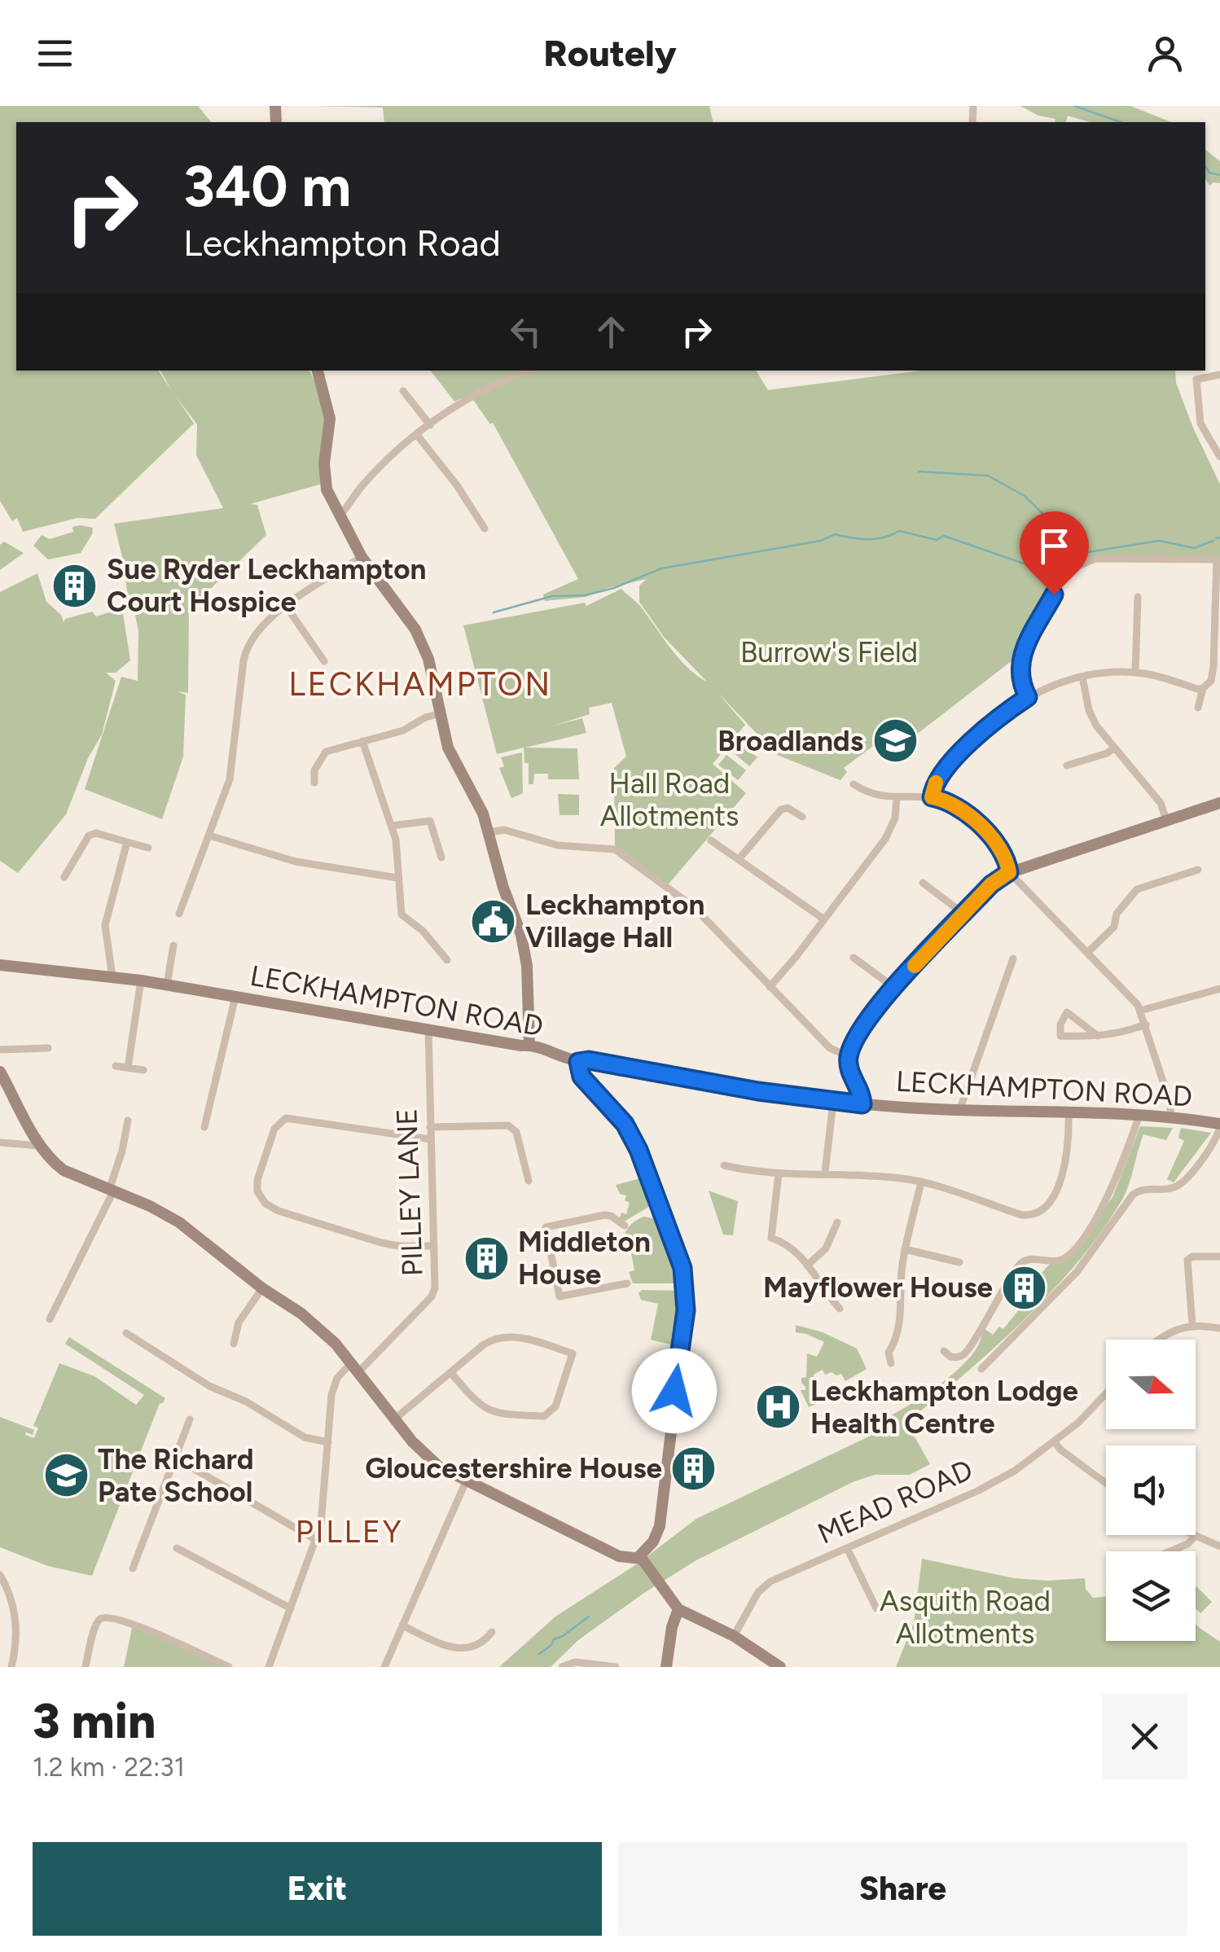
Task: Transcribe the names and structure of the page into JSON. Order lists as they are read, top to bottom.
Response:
{
  "streets": {
    "street": ["LECKHAMPTON ROAD", "PILLEY LANE", "MEAD ROAD"]
  },
  "crossings": [
    ["LECKHAMPTON ROAD", "PILLEY LANE"]
  ],
  "districts": ["LECKHAMPTON", "PILLEY"],
  "parks": ["Burrow's Field", "Hall Road Allotments", "Asquith Road Allotments"],
  "places": {
    "building": [
      "Sue Ryder Leckhampton Court Hospice",
      "Middleton House",
      "Mayflower House",
      "Gloucestershire House"
    ],
    "school or university": ["Broadlands", "The Richard Pate School"],
    "public building": ["Leckhampton Village Hall"],
    "hospital": ["Leckhampton Lodge Health Centre"]
  },
  "north": "right",
  "page": {
    "header": "Routely",
    "turn": ["340 m", "Leckhampton Road"],
    "heading": ["3 min", "1.2 km · 22:31"],
    "buttons": ["Exit", "Share"]
  }
}
